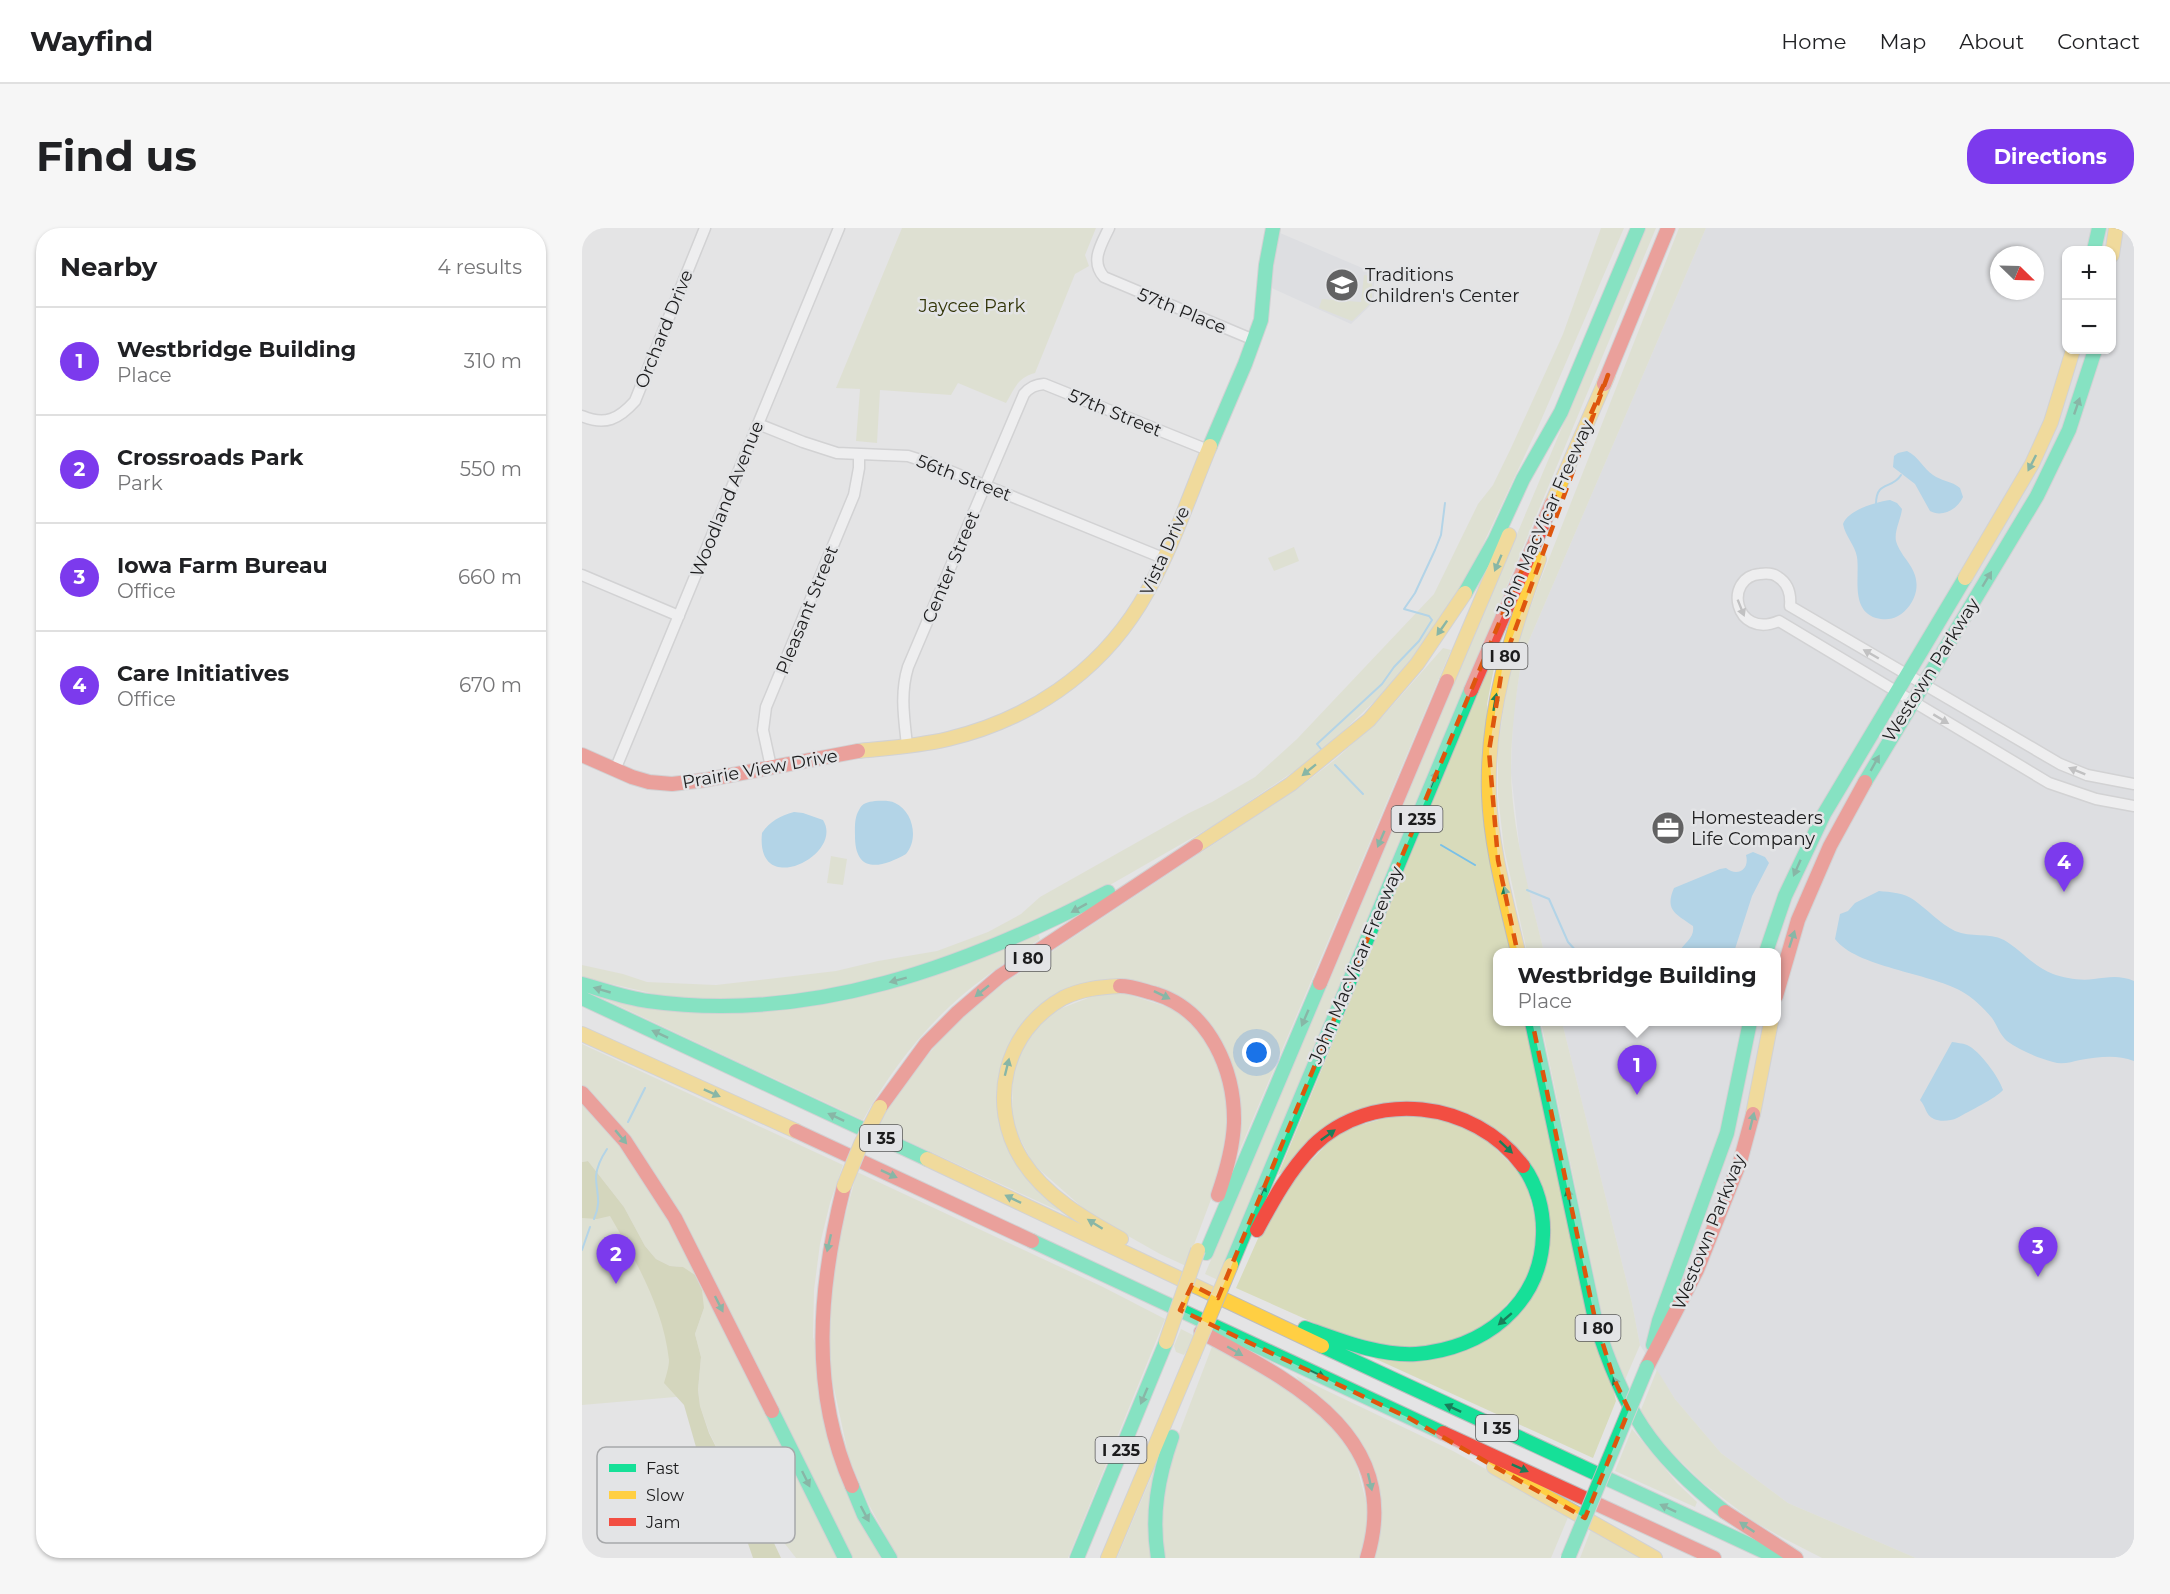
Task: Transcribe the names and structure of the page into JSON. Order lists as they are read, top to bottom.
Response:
{
  "streets": {
    "main road": [
      "John MacVicar Freeway",
      "Vista Drive",
      "I 80",
      "Westown Parkway",
      "Prairie View Drive",
      "I 235",
      "I 35"
    ],
    "street": [
      "57th Place",
      "Orchard Drive",
      "57th Street",
      "56th Street",
      "Woodland Avenue",
      "Center Street",
      "Pleasant Street"
    ]
  },
  "crossings": [
    ["57th Place", "Vista Drive"],
    ["57th Street", "Vista Drive"],
    ["57th Street", "Center Street"],
    ["56th Street", "Woodland Avenue"],
    ["56th Street", "Vista Drive"],
    ["56th Street", "Center Street"],
    ["56th Street", "Pleasant Street"],
    ["Woodland Avenue", "Prairie View Drive"],
    ["John MacVicar Freeway", "I 80"],
    ["Vista Drive", "Center Street"],
    ["Vista Drive", "Prairie View Drive"],
    ["Center Street", "Prairie View Drive"],
    ["Pleasant Street", "Prairie View Drive"]
  ],
  "parks": ["Jaycee Park"],
  "places": {
    "school or university": ["Traditions Children's Center"],
    "office": ["Homesteaders Life Company"]
  },
  "legend": ["Fast", "Slow", "Jam"],
  "north": "bottom right",
  "page": {
    "header": "Wayfind",
    "nav": [
      "Home",
      "Map",
      "About",
      "Contact"
    ],
    "buttons": "Directions",
    "title": "Find us",
    "heading": ["Nearby", "4 results"],
    "map_buttons": ["+", "−"],
    "list": [
      {
        "mark": "1",
        "name": "Westbridge Building",
        "note": "Place",
        "value": "310 m"
      },
      {
        "mark": "2",
        "name": "Crossroads Park",
        "note": "Park",
        "value": "550 m"
      },
      {
        "mark": "3",
        "name": "Iowa Farm Bureau",
        "note": "Office",
        "value": "660 m"
      },
      {
        "mark": "4",
        "name": "Care Initiatives",
        "note": "Office",
        "value": "670 m"
      }
    ],
    "pins": [
      "4",
      "1",
      "3",
      "2"
    ],
    "popup": ["Westbridge Building", "Place"]
  }
}
